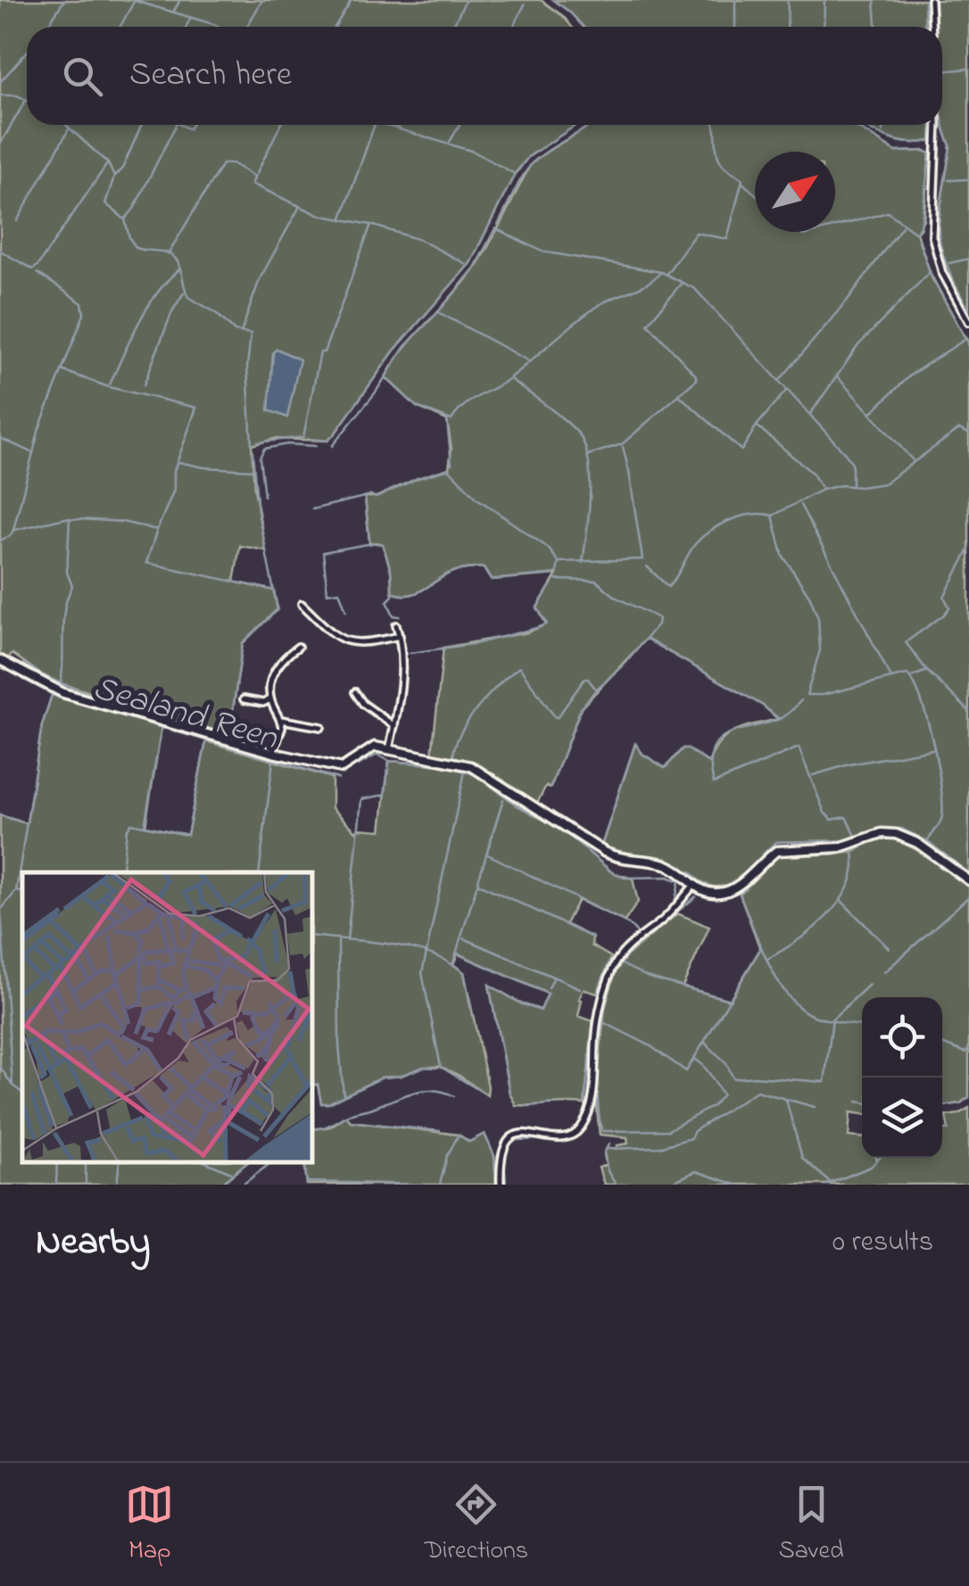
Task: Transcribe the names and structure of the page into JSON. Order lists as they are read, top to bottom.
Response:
{
  "water": ["Sealand Reen"],
  "north": "top right",
  "page": {
    "search": "Search here",
    "heading": ["Nearby", "0 results"],
    "nav": ["Map", "Directions", "Saved"]
  }
}
